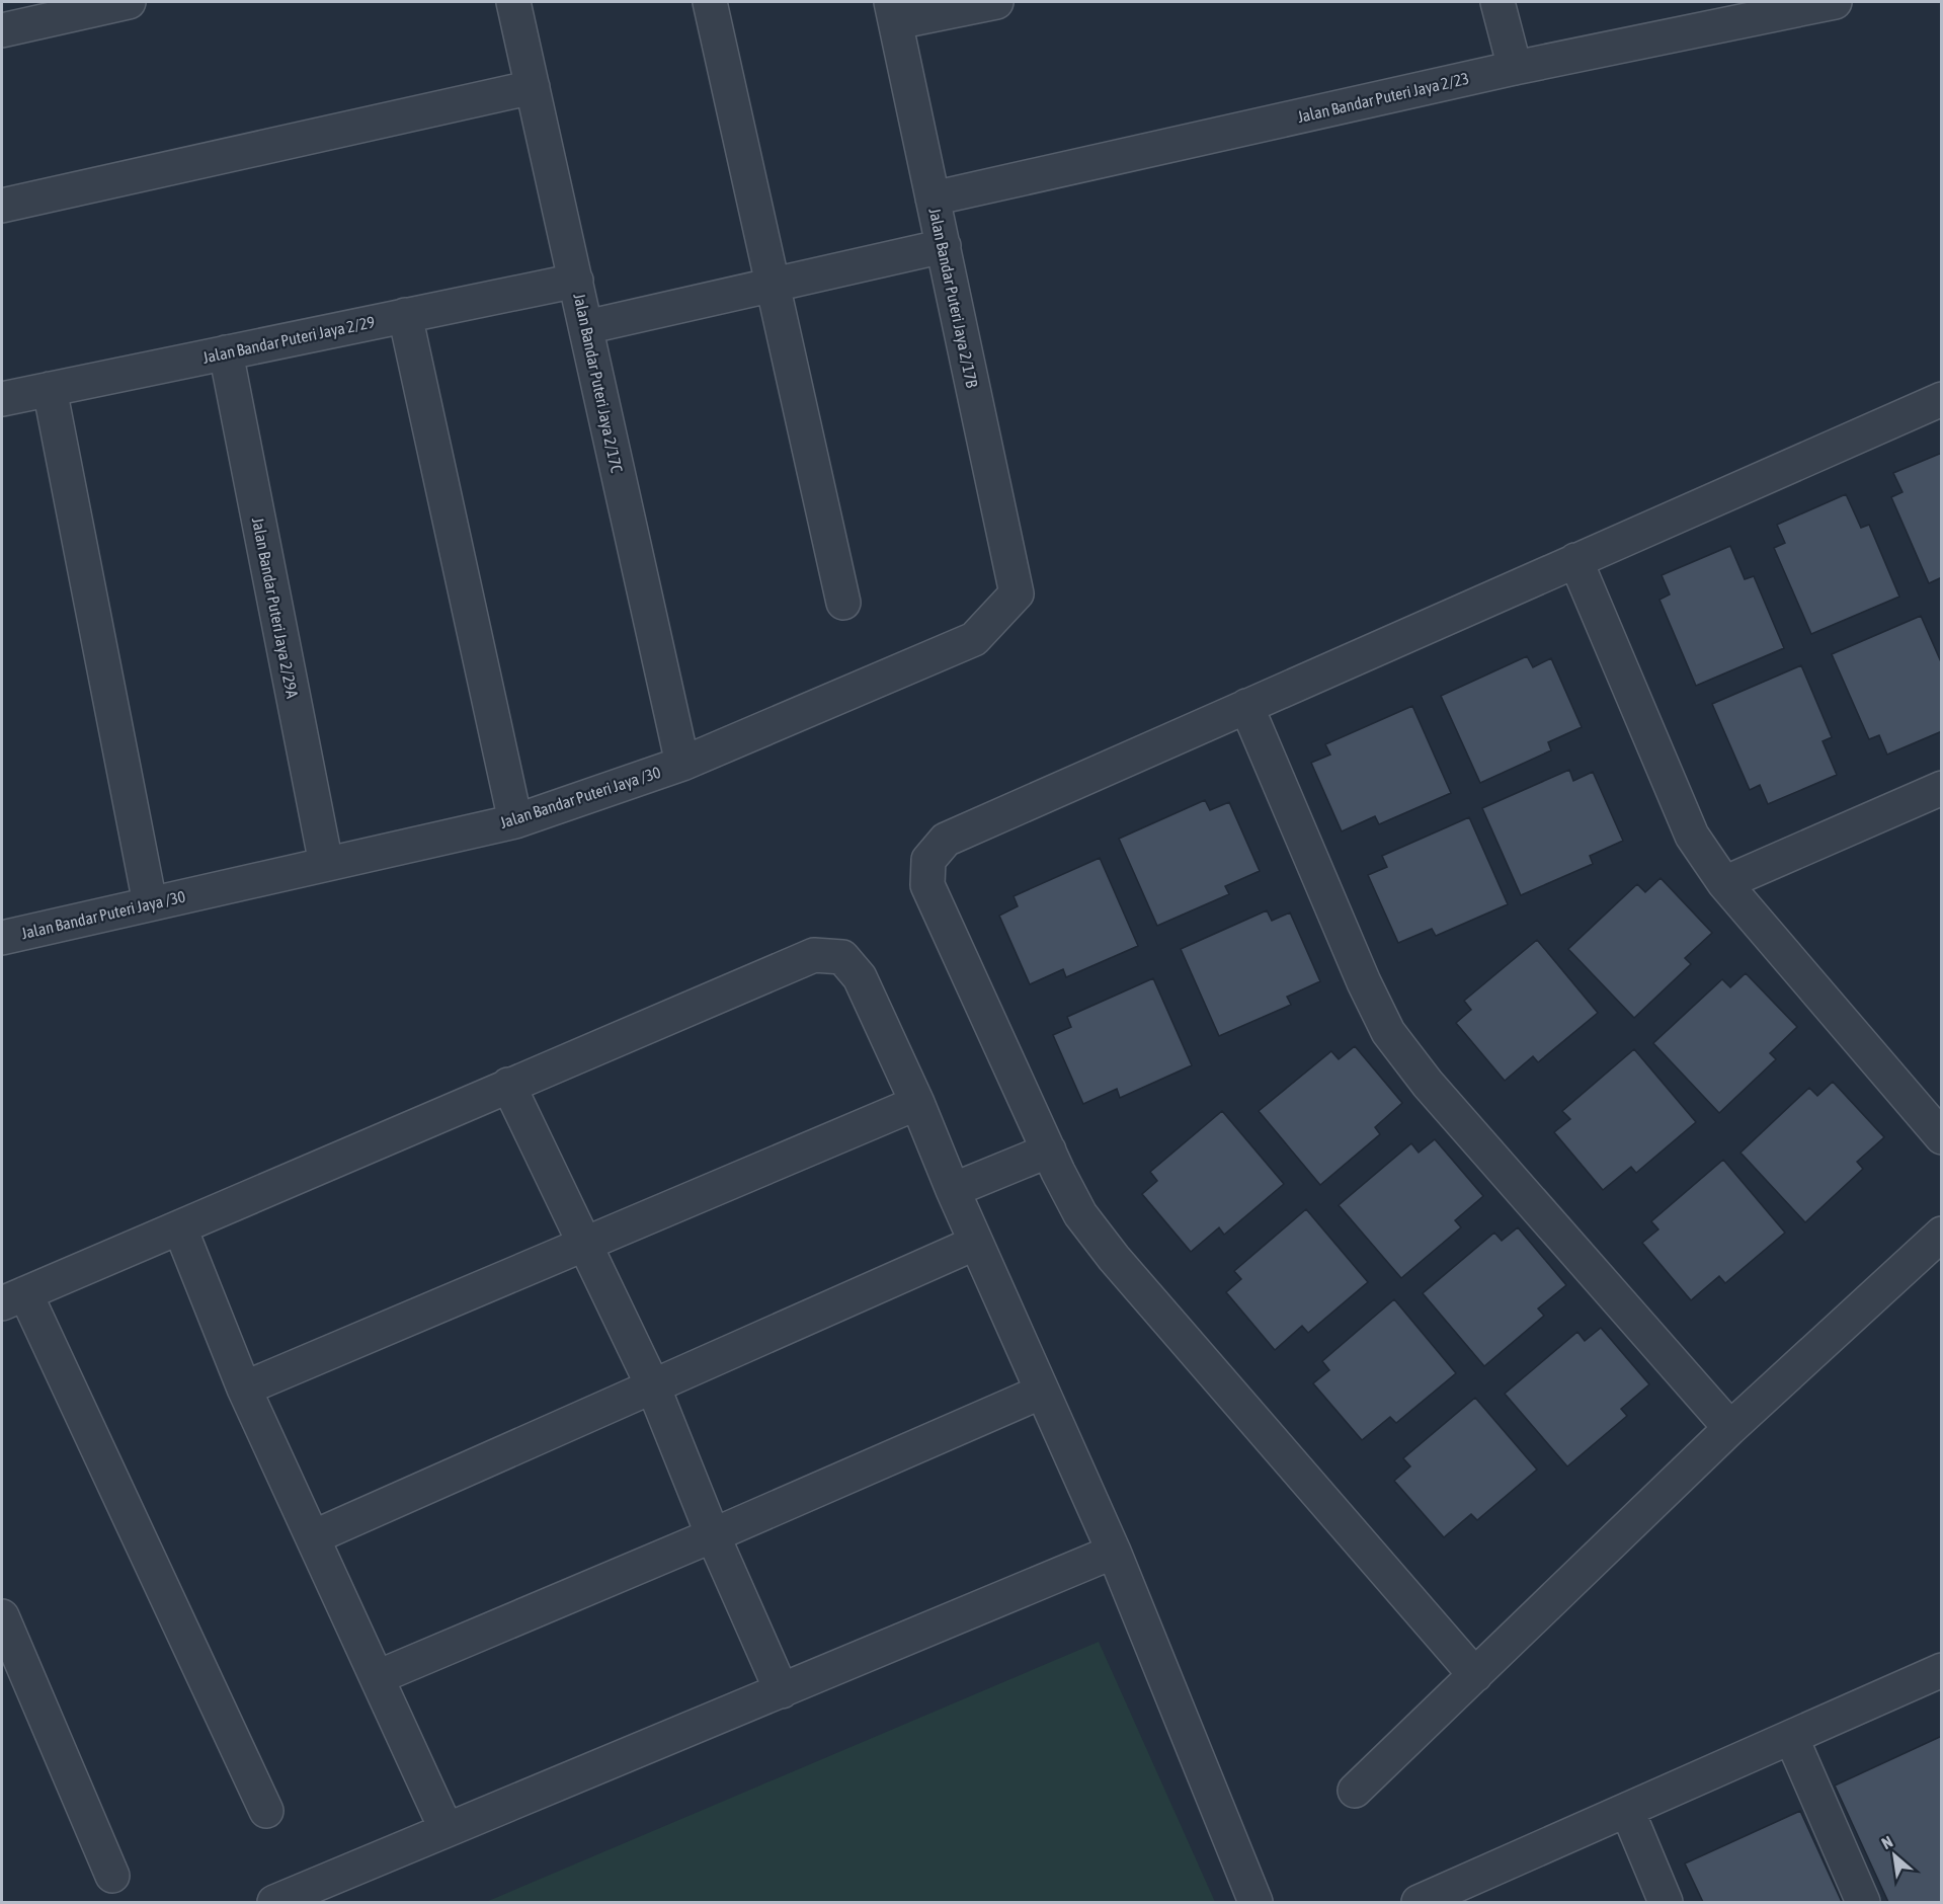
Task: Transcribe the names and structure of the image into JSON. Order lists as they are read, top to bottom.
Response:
{
  "streets": {
    "street": [
      "Jalan Bandar Puteri Jaya 2/23",
      "Jalan Bandar Puteri Jaya 2/17B",
      "Jalan Bandar Puteri Jaya 2/29",
      "Jalan Bandar Puteri Jaya 2/17C",
      "Jalan Bandar Puteri Jaya 2/29A",
      "Jalan Bandar Puteri Jaya /30"
    ]
  },
  "crossings": [
    ["Jalan Bandar Puteri Jaya 2/23", "Jalan Bandar Puteri Jaya 2/17B"],
    ["Jalan Bandar Puteri Jaya 2/17B", "Jalan Bandar Puteri Jaya /30"],
    ["Jalan Bandar Puteri Jaya 2/29", "Jalan Bandar Puteri Jaya 2/17C"],
    ["Jalan Bandar Puteri Jaya 2/29", "Jalan Bandar Puteri Jaya 2/29A"],
    ["Jalan Bandar Puteri Jaya 2/17C", "Jalan Bandar Puteri Jaya /30"],
    ["Jalan Bandar Puteri Jaya 2/29A", "Jalan Bandar Puteri Jaya /30"]
  ],
  "north": "top left"
}
